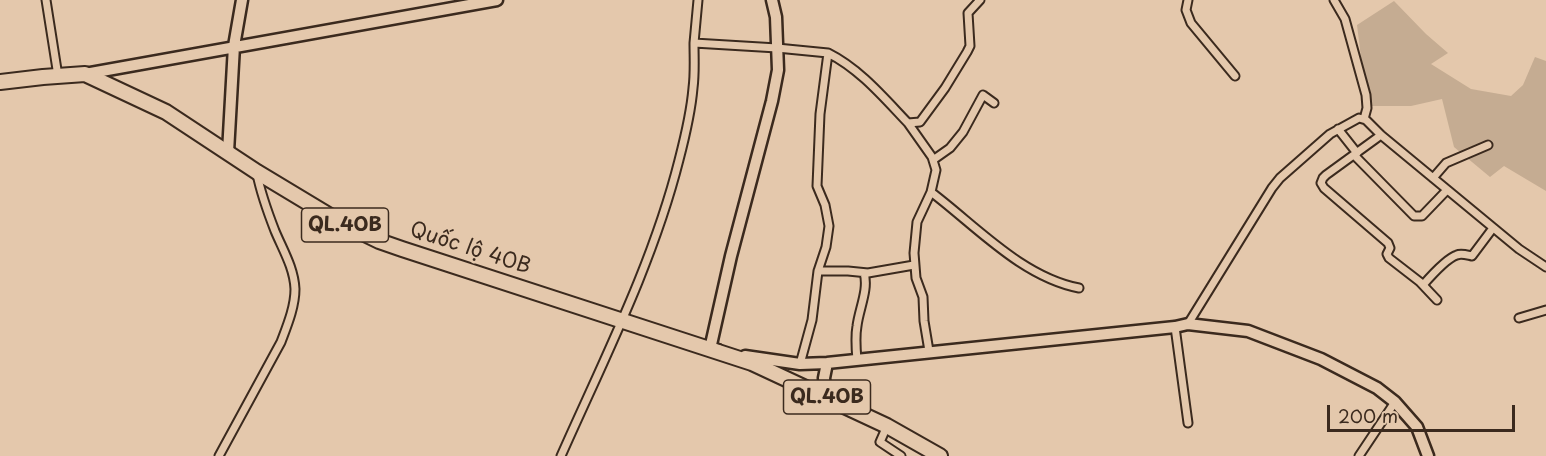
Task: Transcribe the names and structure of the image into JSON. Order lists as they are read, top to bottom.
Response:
{
  "streets": {
    "highway": ["QL.40B", "Quốc lộ 40B"]
  },
  "scale_bar": "200 m"
}
